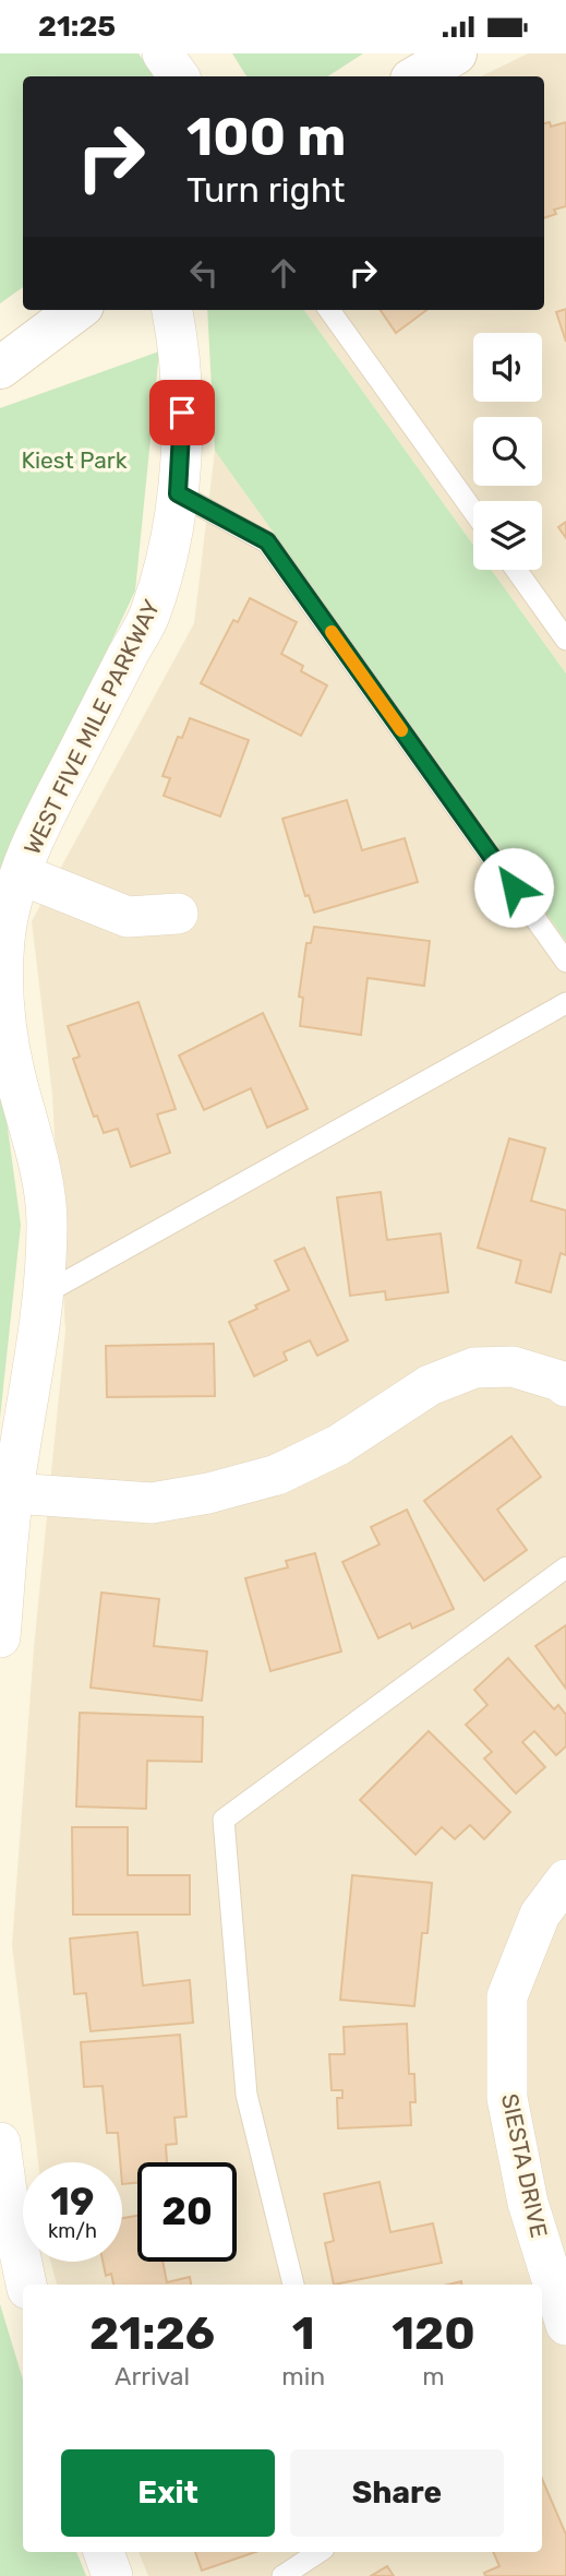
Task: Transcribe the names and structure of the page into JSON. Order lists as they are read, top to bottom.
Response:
{
  "streets": {
    "street": ["WEST FIVE MILE PARKWAY", "SIESTA DRIVE"]
  },
  "parks": ["Kiest Park"],
  "page": {
    "status": "21:25",
    "turn": ["100 m", "Turn right"],
    "speed": "19 km/h",
    "limit": "20",
    "eta": [
      "21:26",
      "Arrival",
      "1",
      "min",
      "120",
      "m"
    ],
    "buttons": ["Exit", "Share"]
  }
}
